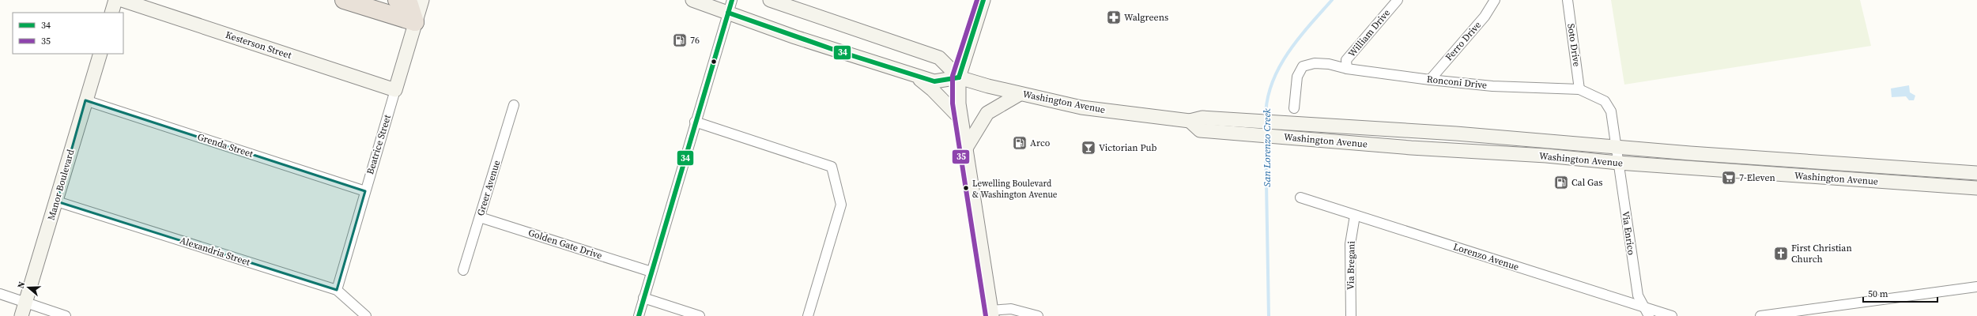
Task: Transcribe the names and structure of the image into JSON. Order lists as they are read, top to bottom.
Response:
{
  "streets": {
    "main road": [
      "Kesterson Street",
      "Washington Avenue",
      "Beatrice Street",
      "Manor Boulevard"
    ],
    "street": [
      "William Drive",
      "Ferro Drive",
      "Soto Drive",
      "Ronconi Drive",
      "Grenda Street",
      "Greer Avenue",
      "Via Enrico",
      "Golden Gate Drive",
      "Alexandria Street",
      "Lorenzo Avenue",
      "Via Bregani"
    ]
  },
  "crossings": [
    ["William Drive", "Ronconi Drive"],
    ["Ferro Drive", "Ronconi Drive"],
    ["Kesterson Street", "Beatrice Street"],
    ["Soto Drive", "Ronconi Drive"],
    ["Ronconi Drive", "Washington Avenue"],
    ["Ronconi Drive", "Via Enrico"],
    ["Washington Avenue", "Via Enrico"],
    ["Beatrice Street", "Grenda Street"],
    ["Beatrice Street", "Alexandria Street"],
    ["Grenda Street", "Manor Boulevard"],
    ["Manor Boulevard", "Alexandria Street"],
    ["Greer Avenue", "Golden Gate Drive"],
    ["Via Enrico", "Lorenzo Avenue"],
    ["Lorenzo Avenue", "Via Bregani"]
  ],
  "water": ["San Lorenzo Creek"],
  "places": {
    "pharmacy": ["Walgreens"],
    "fuel station": ["76", "Arco", "Cal Gas"],
    "bar": ["Victorian Pub"],
    "supermarket": ["7-Eleven"],
    "other": ["Lewelling Boulevard & Washington Avenue"],
    "church": ["First Christian Church"]
  },
  "lines": ["transit line 34", "transit line 35"],
  "legend": ["34", "35"],
  "scale_bar": "50 m",
  "north": "left"
}
